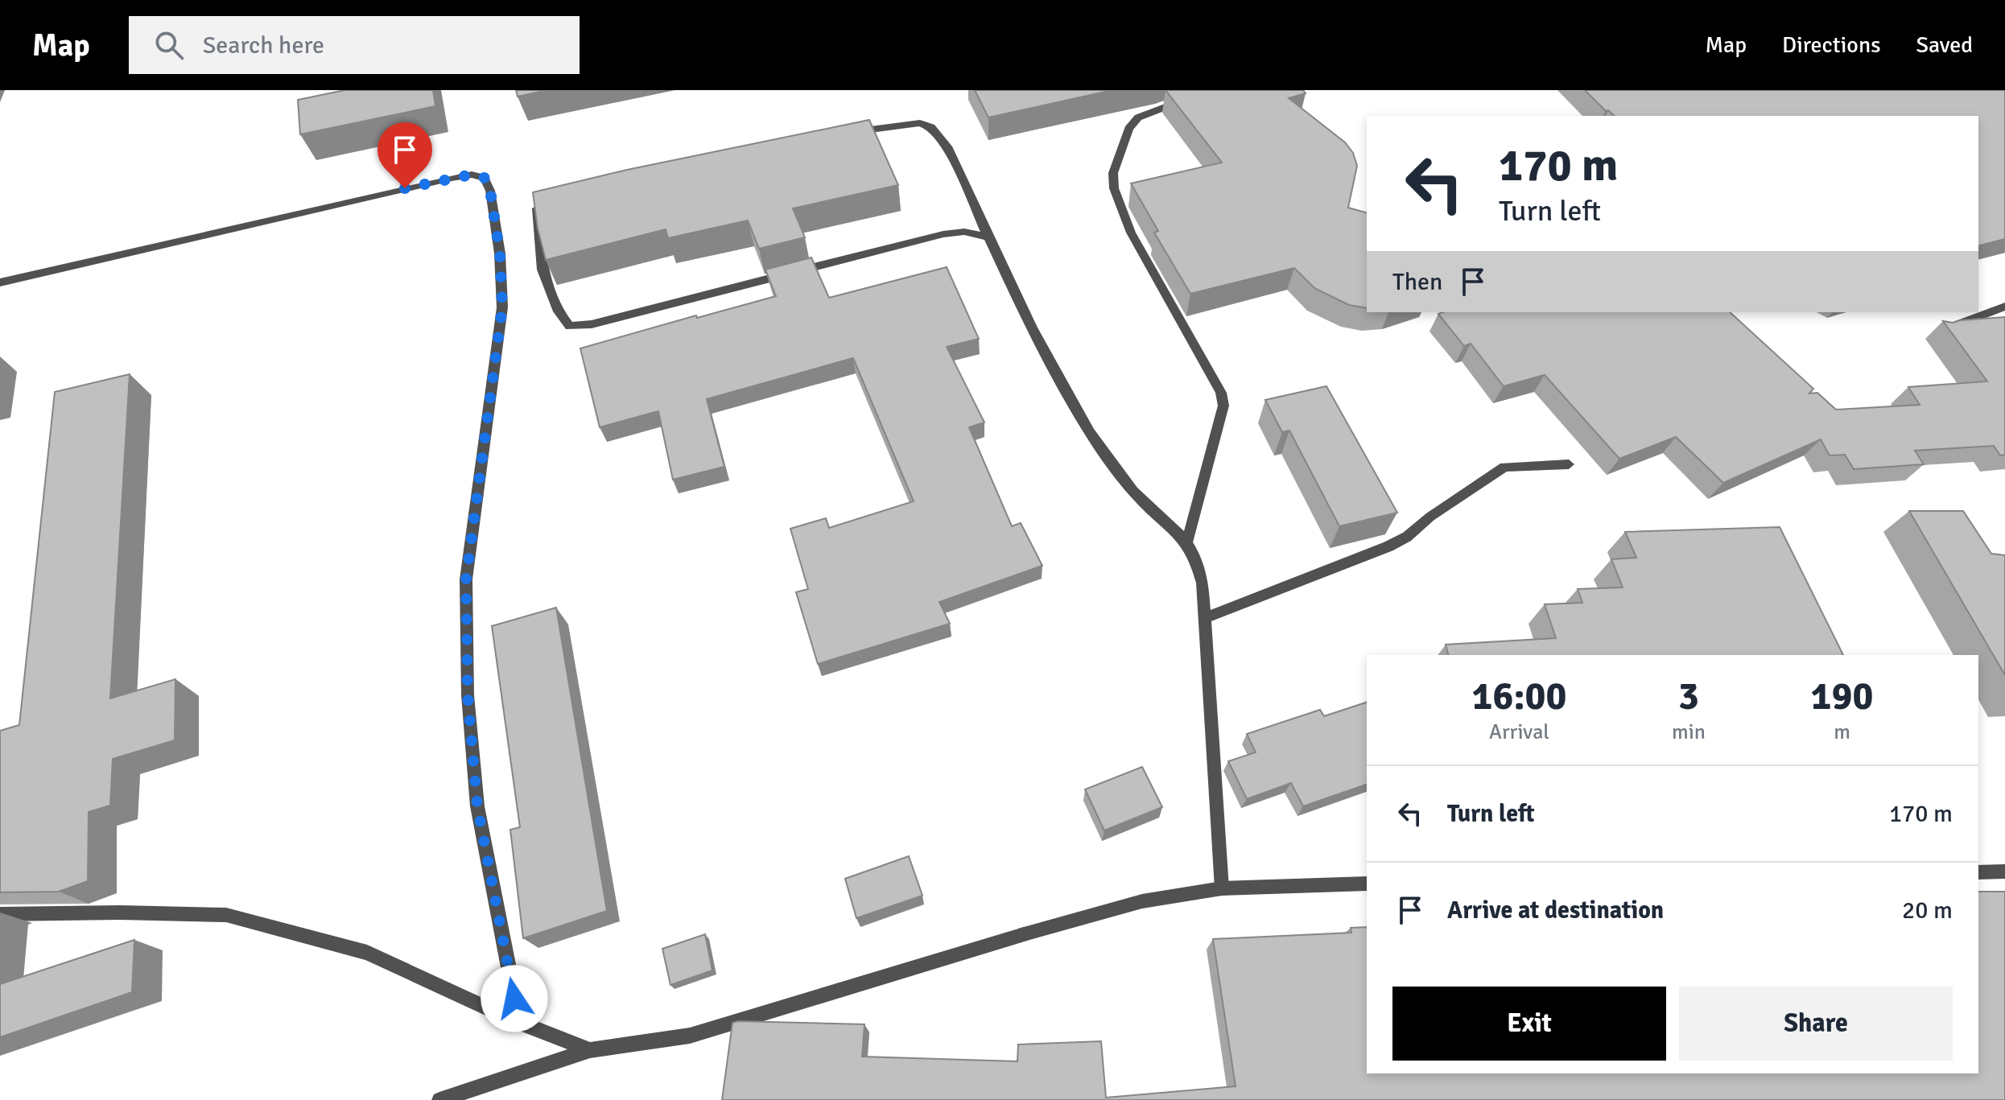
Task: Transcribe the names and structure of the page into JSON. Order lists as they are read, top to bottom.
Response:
{
  "page": {
    "header": "Map",
    "search": "Search here",
    "nav": ["Map", "Directions", "Saved"],
    "turn": ["170 m", "Turn left"],
    "then": "Then",
    "eta": [
      "16:00",
      "Arrival",
      "3",
      "min",
      "190",
      "m"
    ],
    "list": [
      {
        "name": "Turn left",
        "value": "170 m"
      },
      {
        "name": "Arrive at destination",
        "value": "20 m"
      }
    ],
    "buttons": ["Exit", "Share"]
  }
}
